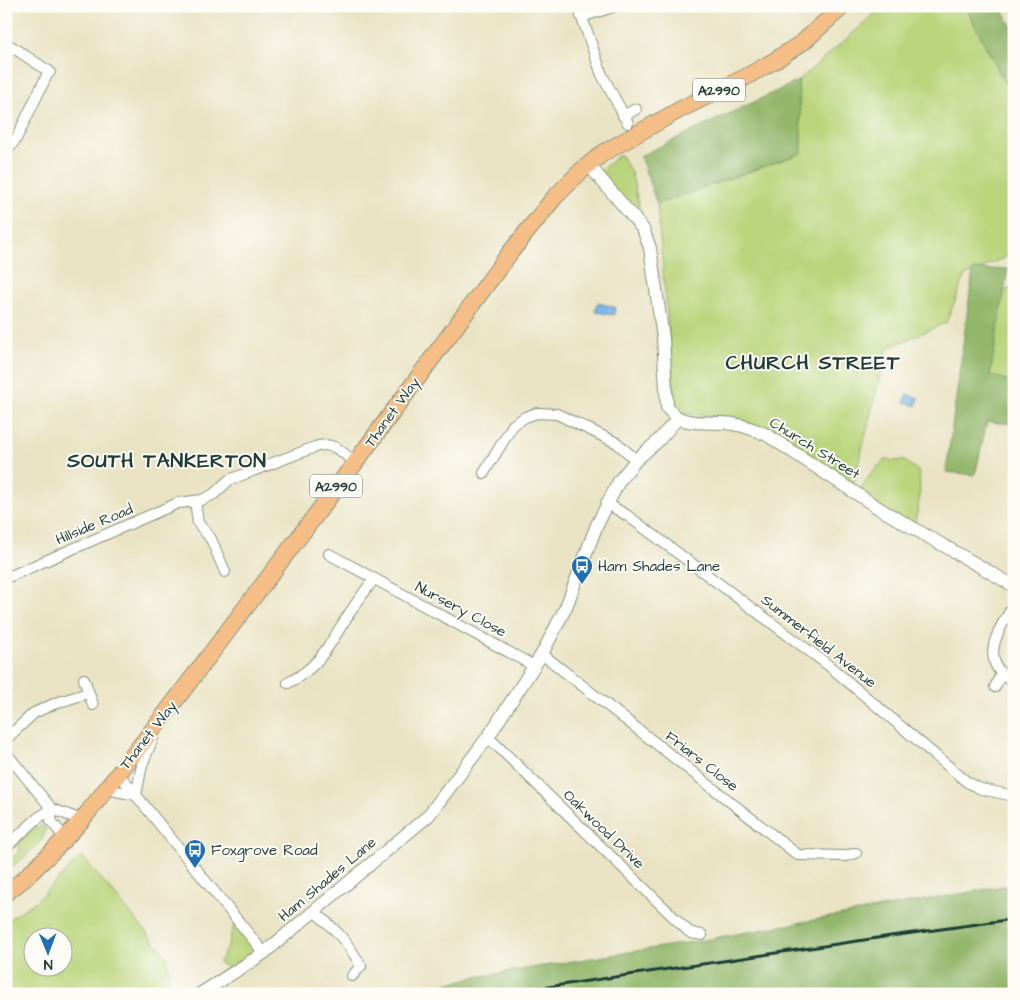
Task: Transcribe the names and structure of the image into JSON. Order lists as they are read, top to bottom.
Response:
{
  "streets": {
    "main road": ["A2990", "Thanet Way"],
    "street": [
      "Church Street",
      "Hillside Road",
      "Nursery Close",
      "Summerfield Avenue",
      "Friars Close",
      "Oakwood Drive",
      "Ham Shades Lane"
    ]
  },
  "crossings": [
    ["Thanet Way", "Hillside Road"],
    ["Church Street", "Ham Shades Lane"],
    ["Nursery Close", "Ham Shades Lane"],
    ["Summerfield Avenue", "Ham Shades Lane"],
    ["Friars Close", "Ham Shades Lane"],
    ["Oakwood Drive", "Ham Shades Lane"]
  ],
  "districts": ["CHURCH STREET", "SOUTH TANKERTON"],
  "places": {
    "bus stop": ["Ham Shades Lane", "Foxgrove Road"]
  },
  "north": "bottom"
}
